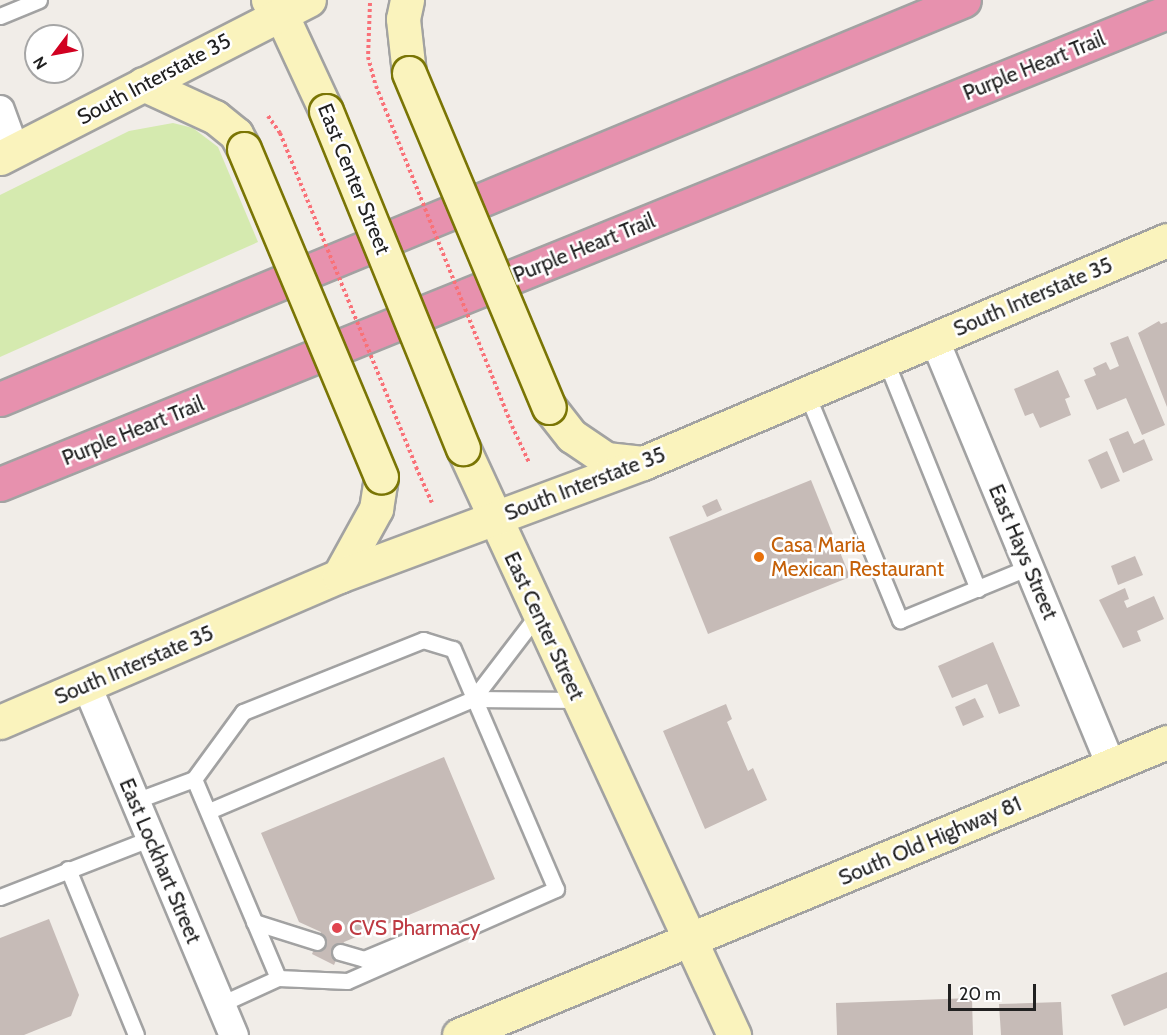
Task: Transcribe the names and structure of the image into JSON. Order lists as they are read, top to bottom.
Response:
{
  "streets": {
    "highway": ["Purple Heart Trail"],
    "main road": ["South Interstate 35", "East Center Street", "South Old Highway 81"],
    "street": ["East Hays Street", "East Lockhart Street"]
  },
  "crossings": [
    ["South Interstate 35", "East Center Street"],
    ["South Interstate 35", "East Hays Street"],
    ["South Interstate 35", "East Lockhart Street"],
    ["East Center Street", "South Old Highway 81"],
    ["East Hays Street", "South Old Highway 81"]
  ],
  "places": ["Casa Maria Mexican Restaurant", "CVS Pharmacy"],
  "scale_bar": "20 m",
  "north": "bottom left"
}
